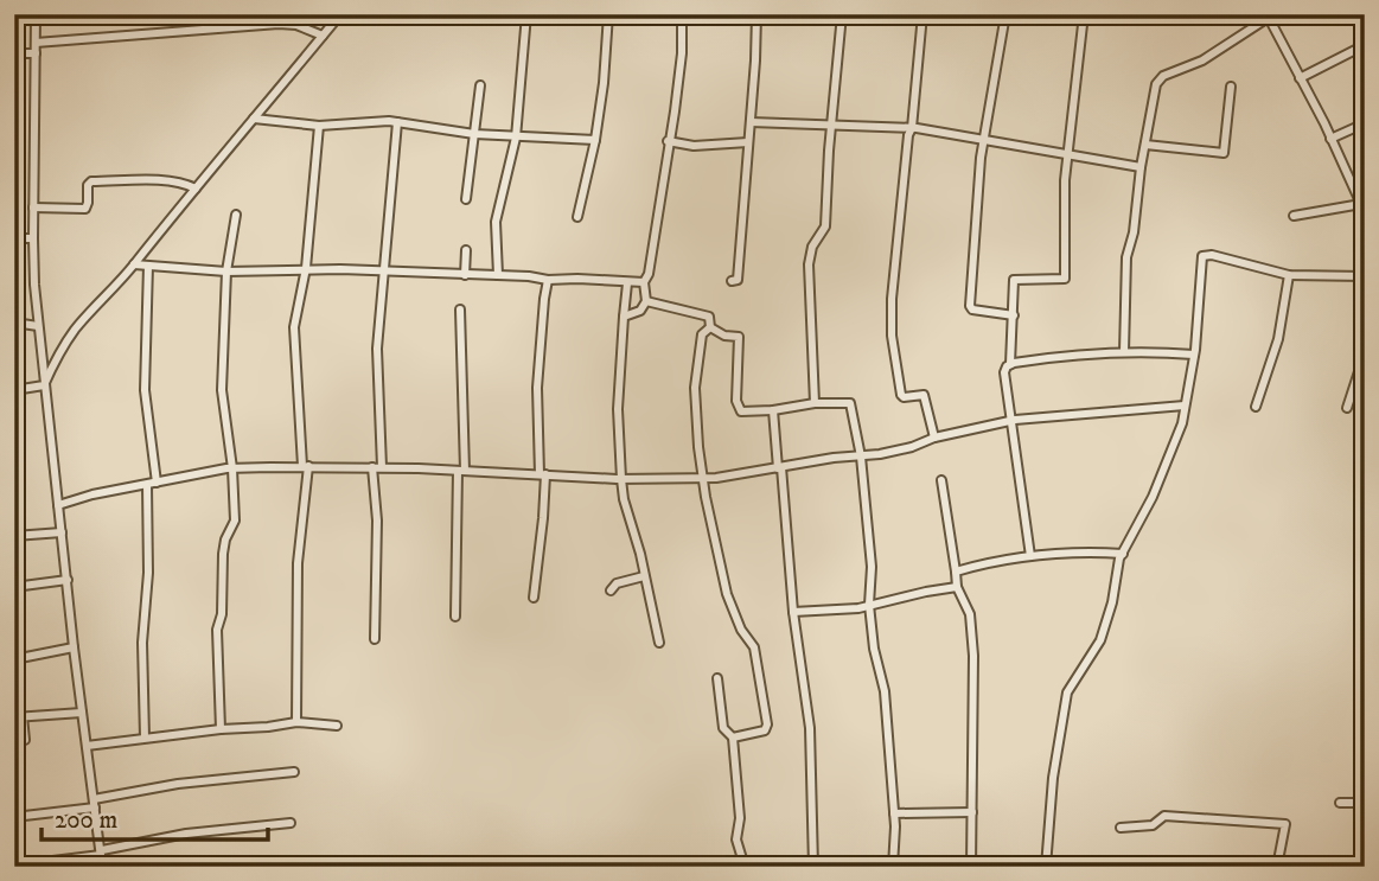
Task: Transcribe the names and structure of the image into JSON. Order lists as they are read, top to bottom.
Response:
{
  "scale_bar": "200 m"
}
